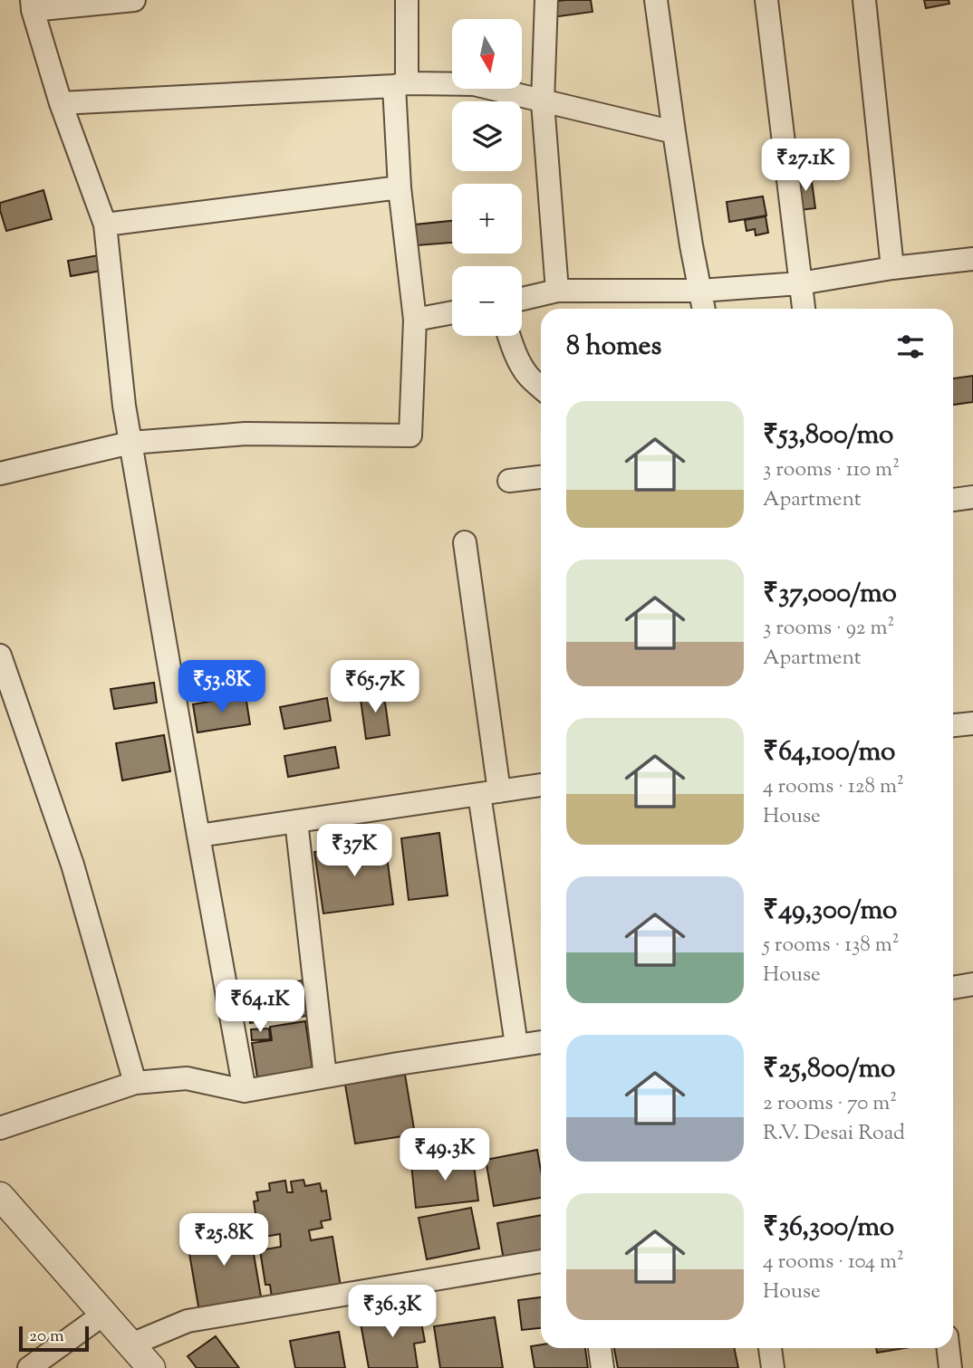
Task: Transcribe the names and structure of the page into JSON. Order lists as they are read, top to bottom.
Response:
{
  "scale_bar": "20 m",
  "north": "bottom",
  "page": {
    "map_buttons": ["+", "−"],
    "price": [
      "₹27.1K",
      "₹53.8K",
      "₹65.7K",
      "₹37K",
      "₹64.1K",
      "₹49.3K",
      "₹25.8K",
      "₹36.3K"
    ],
    "heading": "8 homes",
    "list": [
      {
        "name": "₹53,800/mo",
        "note": "3 rooms · 110 m² · Apartment"
      },
      {
        "name": "₹37,000/mo",
        "note": "3 rooms · 92 m² · Apartment"
      },
      {
        "name": "₹64,100/mo",
        "note": "4 rooms · 128 m² · House"
      },
      {
        "name": "₹49,300/mo",
        "note": "5 rooms · 138 m² · House"
      },
      {
        "name": "₹25,800/mo",
        "note": "2 rooms · 70 m² · R.V. Desai Road"
      },
      {
        "name": "₹36,300/mo",
        "note": "4 rooms · 104 m² · House"
      }
    ],
    "scale": "20 m"
  }
}
